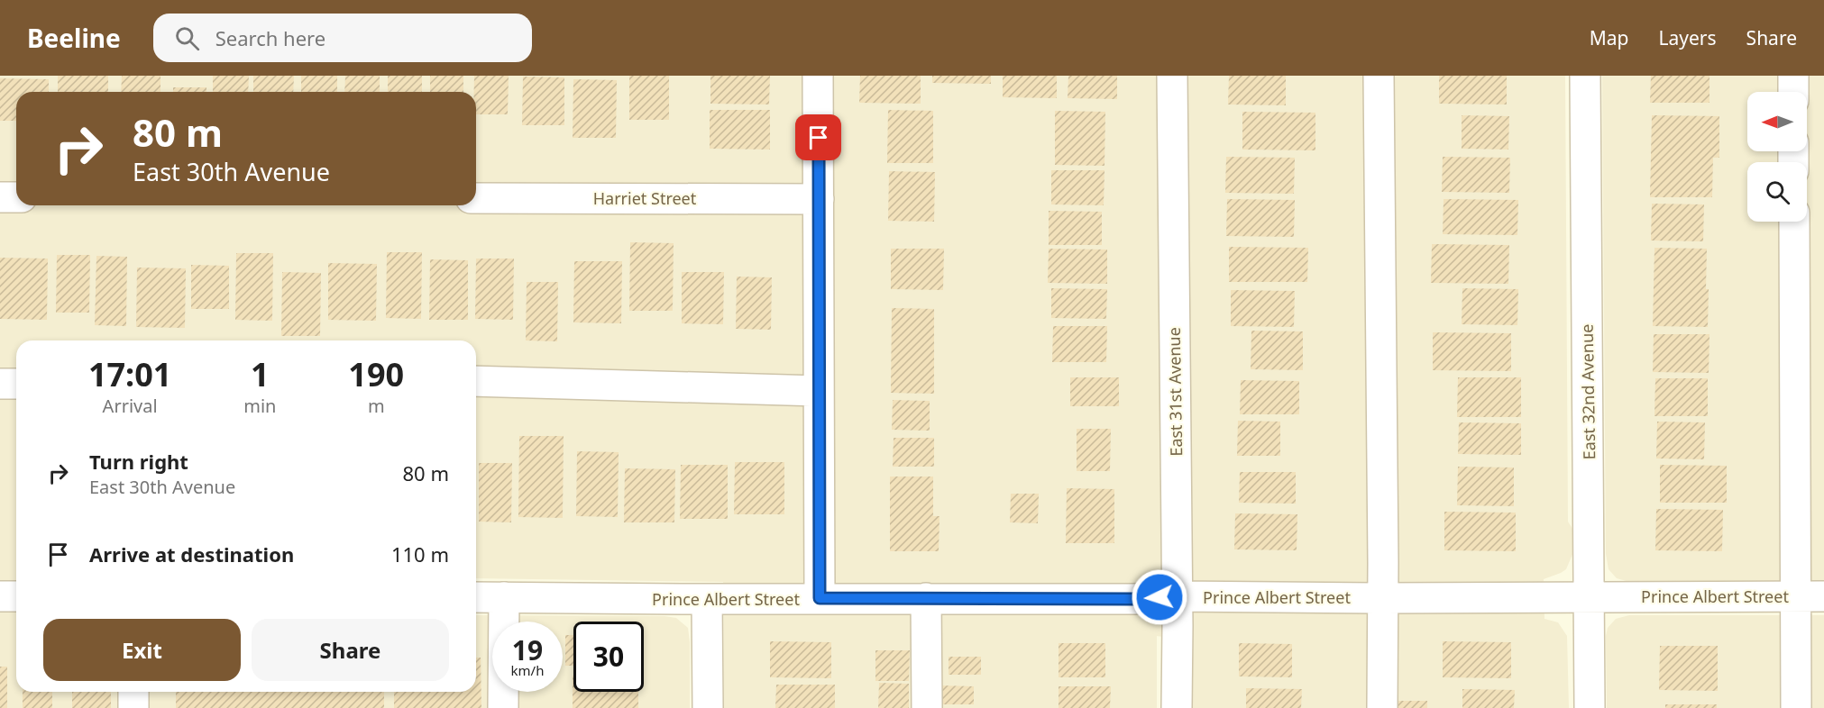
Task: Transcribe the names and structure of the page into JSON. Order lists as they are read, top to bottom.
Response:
{
  "streets": {
    "street": [
      "Harriet Street",
      "East 31st Avenue",
      "East 32nd Avenue",
      "Prince Albert Street"
    ]
  },
  "crossings": [
    ["East 31st Avenue", "Prince Albert Street"],
    ["East 32nd Avenue", "Prince Albert Street"]
  ],
  "north": "left",
  "page": {
    "header": "Beeline",
    "search": "Search here",
    "nav": ["Map", "Layers", "Share"],
    "turn": ["80 m", "East 30th Avenue"],
    "eta": [
      "17:01",
      "Arrival",
      "1",
      "min",
      "190",
      "m"
    ],
    "list": [
      {
        "name": "Turn right",
        "note": "East 30th Avenue",
        "value": "80 m"
      },
      {
        "name": "Arrive at destination",
        "value": "110 m"
      }
    ],
    "buttons": ["Exit", "Share"],
    "speed": "19 km/h",
    "limit": "30"
  }
}
